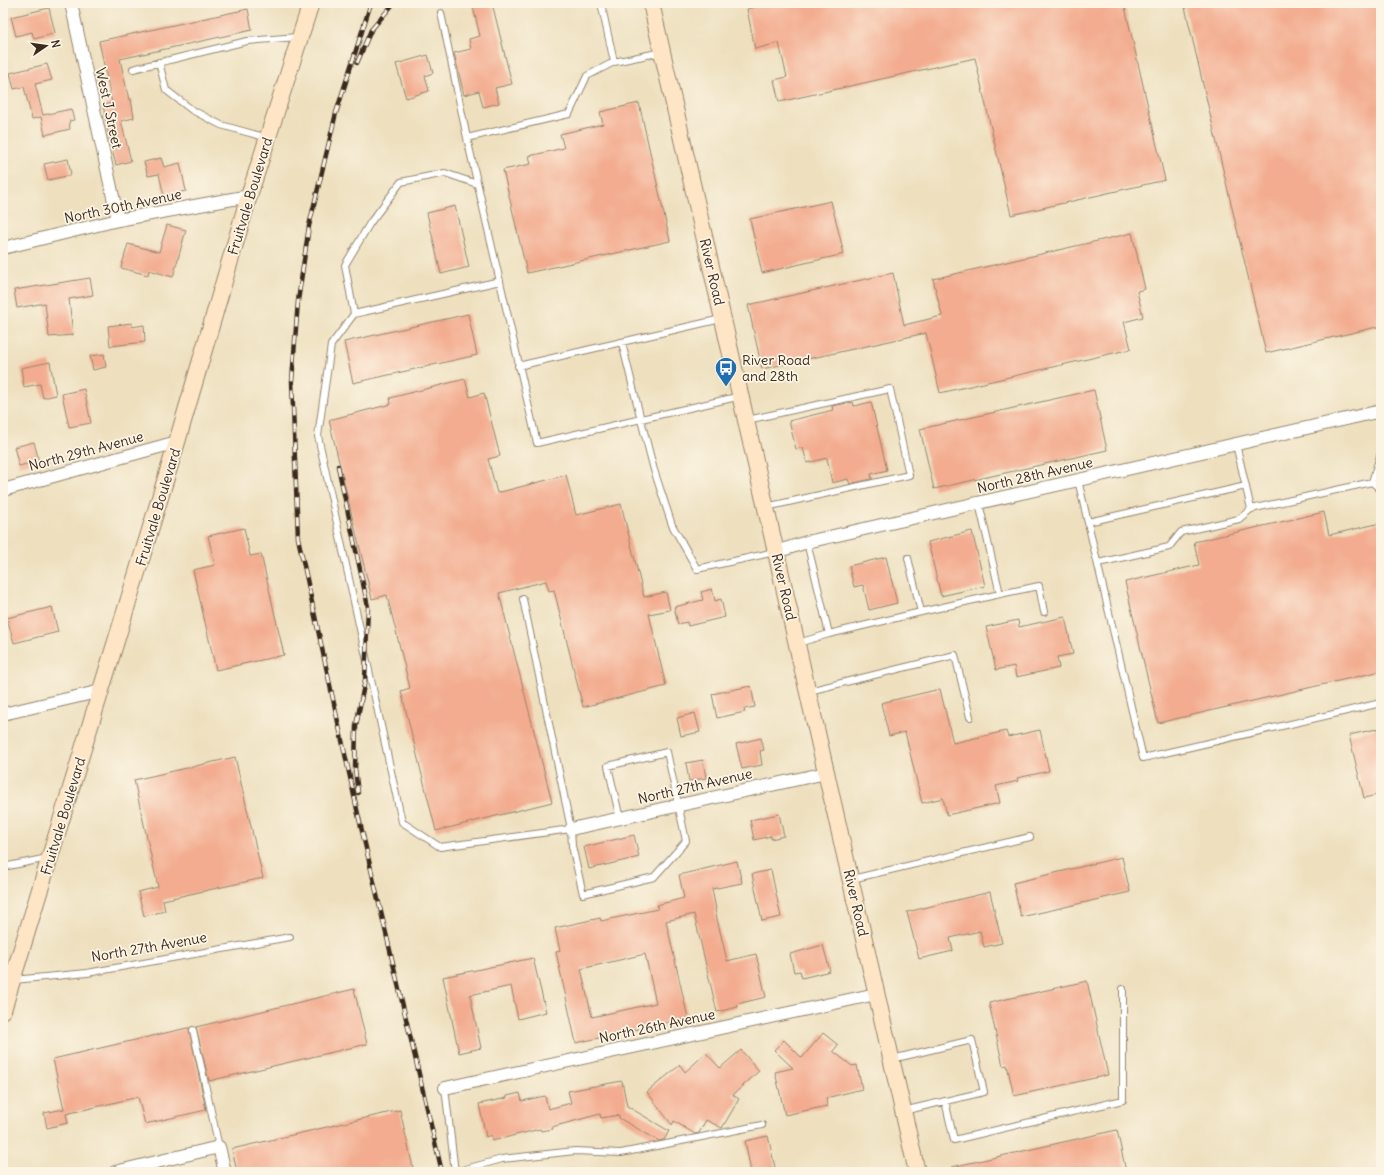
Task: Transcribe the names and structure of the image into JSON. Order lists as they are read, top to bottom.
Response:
{
  "streets": {
    "street": [
      "West J Street",
      "Fruitvale Boulevard",
      "North 30th Avenue",
      "River Road",
      "North 29th Avenue",
      "North 28th Avenue",
      "North 27th Avenue",
      "North 26th Avenue"
    ]
  },
  "crossings": [
    ["West J Street", "North 30th Avenue"],
    ["Fruitvale Boulevard", "North 30th Avenue"],
    ["Fruitvale Boulevard", "North 29th Avenue"],
    ["Fruitvale Boulevard", "North 27th Avenue"],
    ["River Road", "North 28th Avenue"],
    ["River Road", "North 27th Avenue"],
    ["River Road", "North 26th Avenue"]
  ],
  "places": {
    "bus stop": ["River Road and 28th"]
  },
  "north": "right"
}
